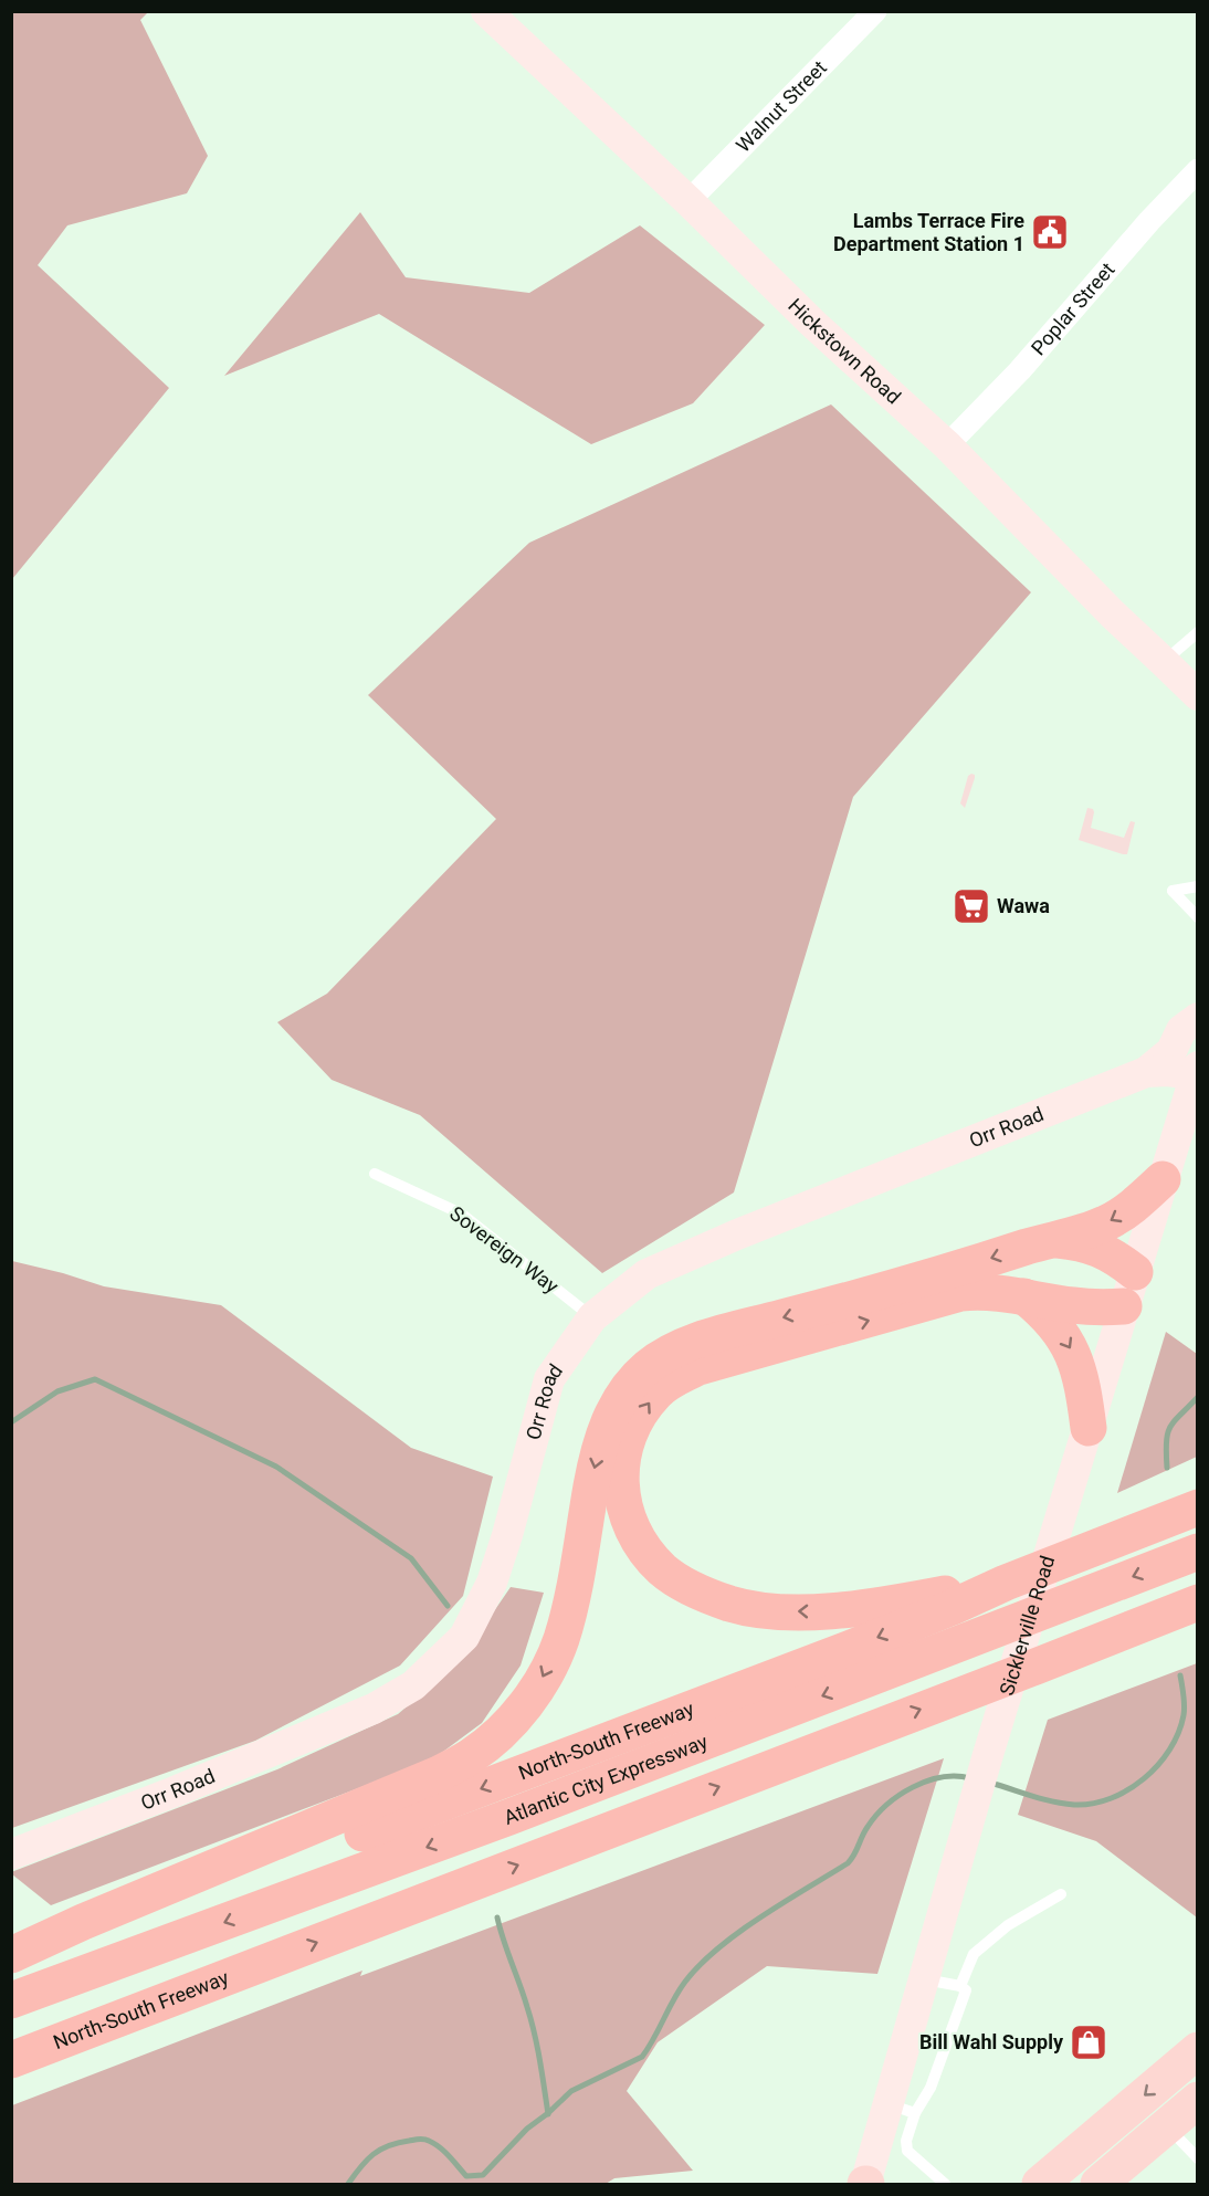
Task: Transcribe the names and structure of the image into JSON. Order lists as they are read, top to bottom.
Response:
{
  "streets": {
    "highway": ["North-South Freeway", "Atlantic City Expressway"],
    "street": [
      "Walnut Street",
      "Poplar Street",
      "Hickstown Road",
      "Orr Road",
      "Sicklerville Road"
    ],
    "lane": ["Sovereign Way"]
  },
  "crossings": [
    ["Walnut Street", "Hickstown Road"],
    ["Poplar Street", "Hickstown Road"],
    ["Orr Road", "Sovereign Way"],
    ["Orr Road", "Sicklerville Road"]
  ],
  "one_way": ["Atlantic City Expressway"],
  "places": {
    "public building": ["Lambs Terrace Fire Department Station 1"],
    "supermarket": ["Wawa"],
    "shop": ["Bill Wahl Supply"]
  }
}
